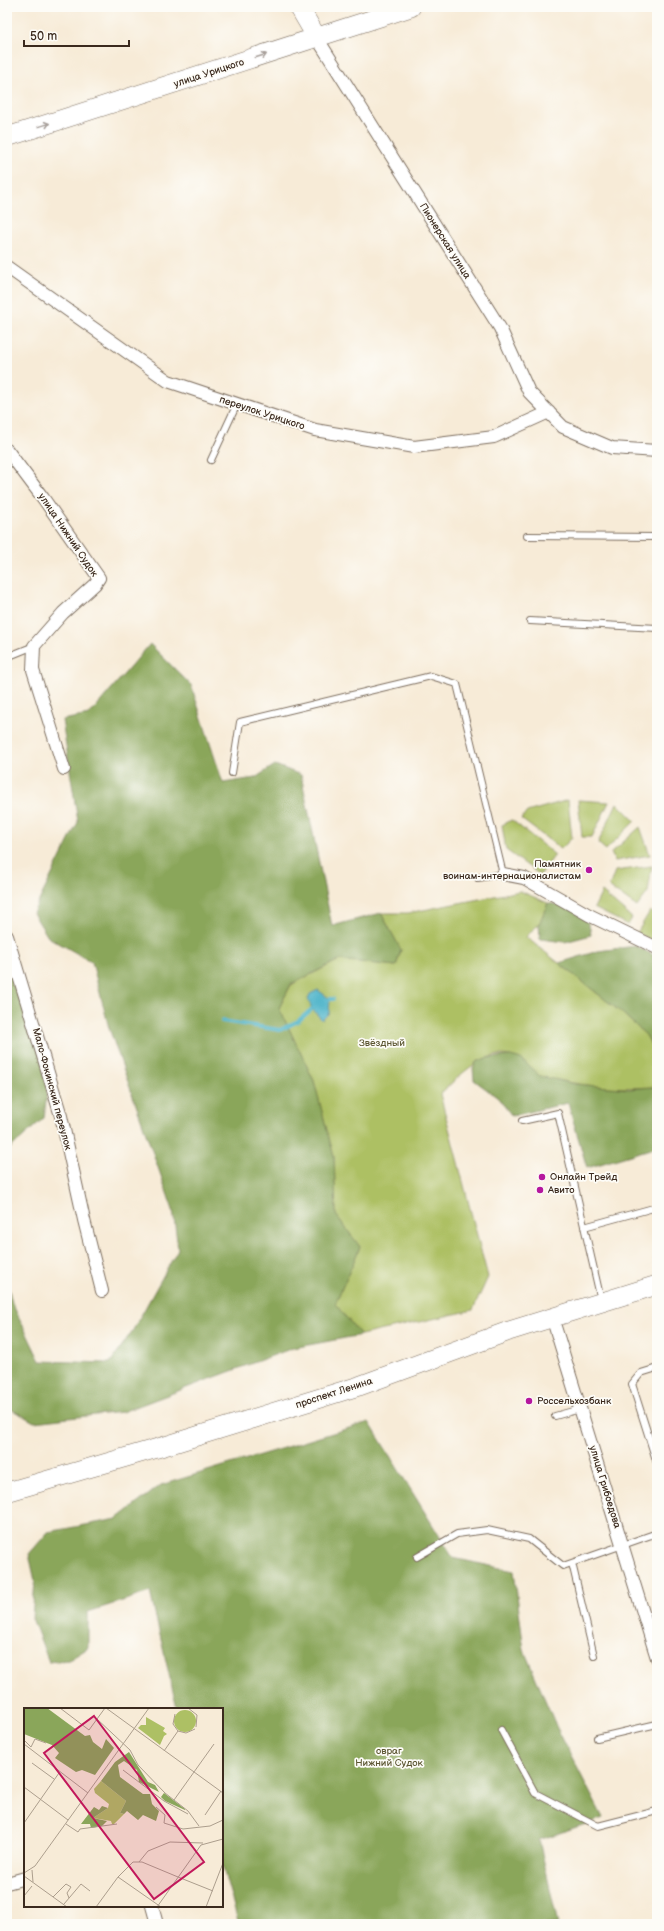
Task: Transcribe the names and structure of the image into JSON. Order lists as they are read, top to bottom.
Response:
{
  "streets": {
    "main road": ["улица Урицкого", "Пионерская улица", "проспект Ленина"],
    "street": [
      "переулок Урицкого",
      "улица Нижний Судок",
      "Мало-Фокинский переулок",
      "улица Грибоедова"
    ]
  },
  "crossings": [
    ["улица Урицкого", "Пионерская улица"],
    ["Пионерская улица", "переулок Урицкого"],
    ["проспект Ленина", "улица Грибоедова"]
  ],
  "one_way": ["улица Урицкого"],
  "parks": ["Звёздный", "овраг Нижний Судок"],
  "places": [
    "Памятник воинам-интернационалистам",
    "Онлайн Трейд",
    "Авито",
    "Россельхозбанк"
  ],
  "scale_bar": "50 m"
}
